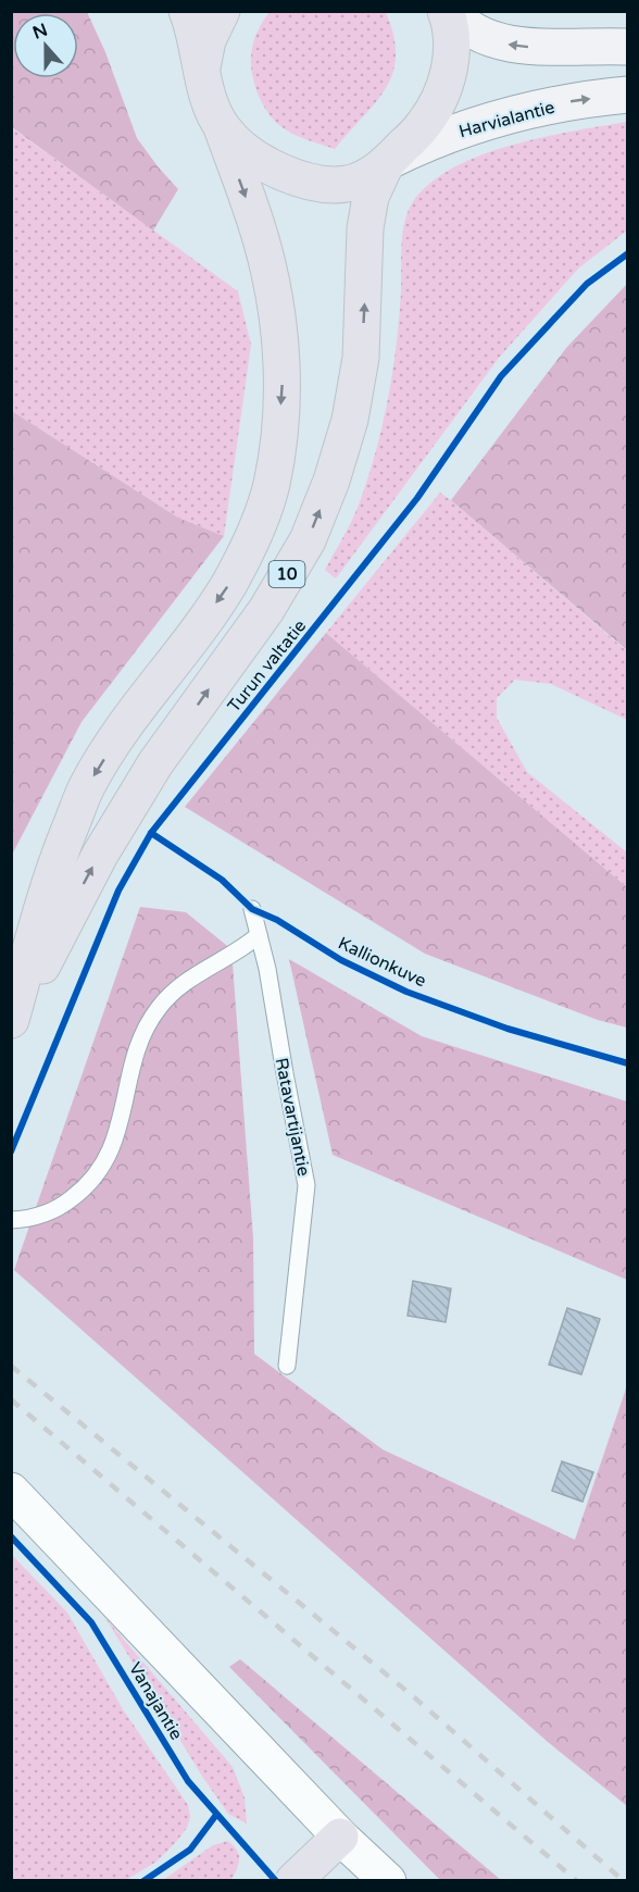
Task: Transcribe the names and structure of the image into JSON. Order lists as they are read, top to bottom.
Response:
{
  "streets": {
    "highway": ["10", "Turun valtatie"],
    "main road": ["Harvialantie"],
    "street": ["Vanajantie"],
    "lane": ["Ratavartijantie"],
    "cycle path": ["Kallionkuve"]
  },
  "crossings": [
    ["Harvialantie", "10"],
    ["Harvialantie", "Turun valtatie"],
    ["10", "Turun valtatie"]
  ],
  "one_way": ["Harvialantie"],
  "north": "top"
}
